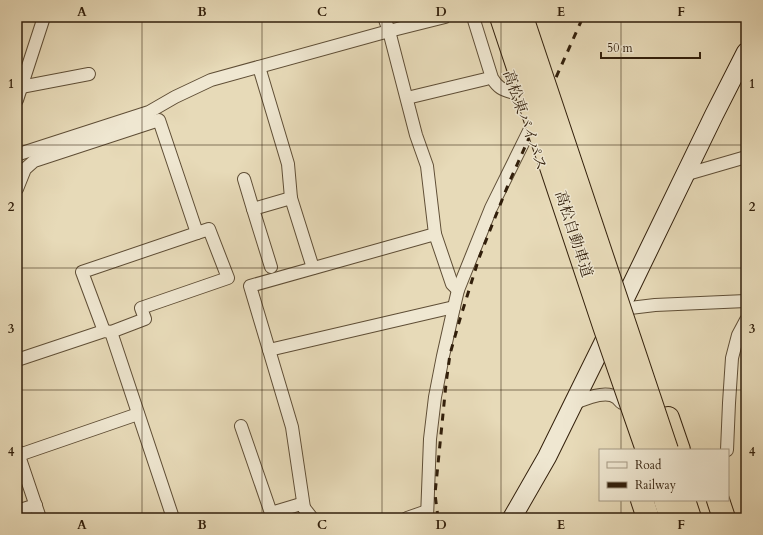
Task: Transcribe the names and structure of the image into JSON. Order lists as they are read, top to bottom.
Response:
{
  "streets": {
    "highway": ["高松東バイパス", "高松自動車道"]
  },
  "legend": ["Road", "Railway"],
  "scale_bar": "50 m",
  "grid": {
    "columns": [
      "A",
      "B",
      "C",
      "D",
      "E",
      "F"
    ],
    "rows": [
      "1",
      "2",
      "3",
      "4"
    ]
  }
}
